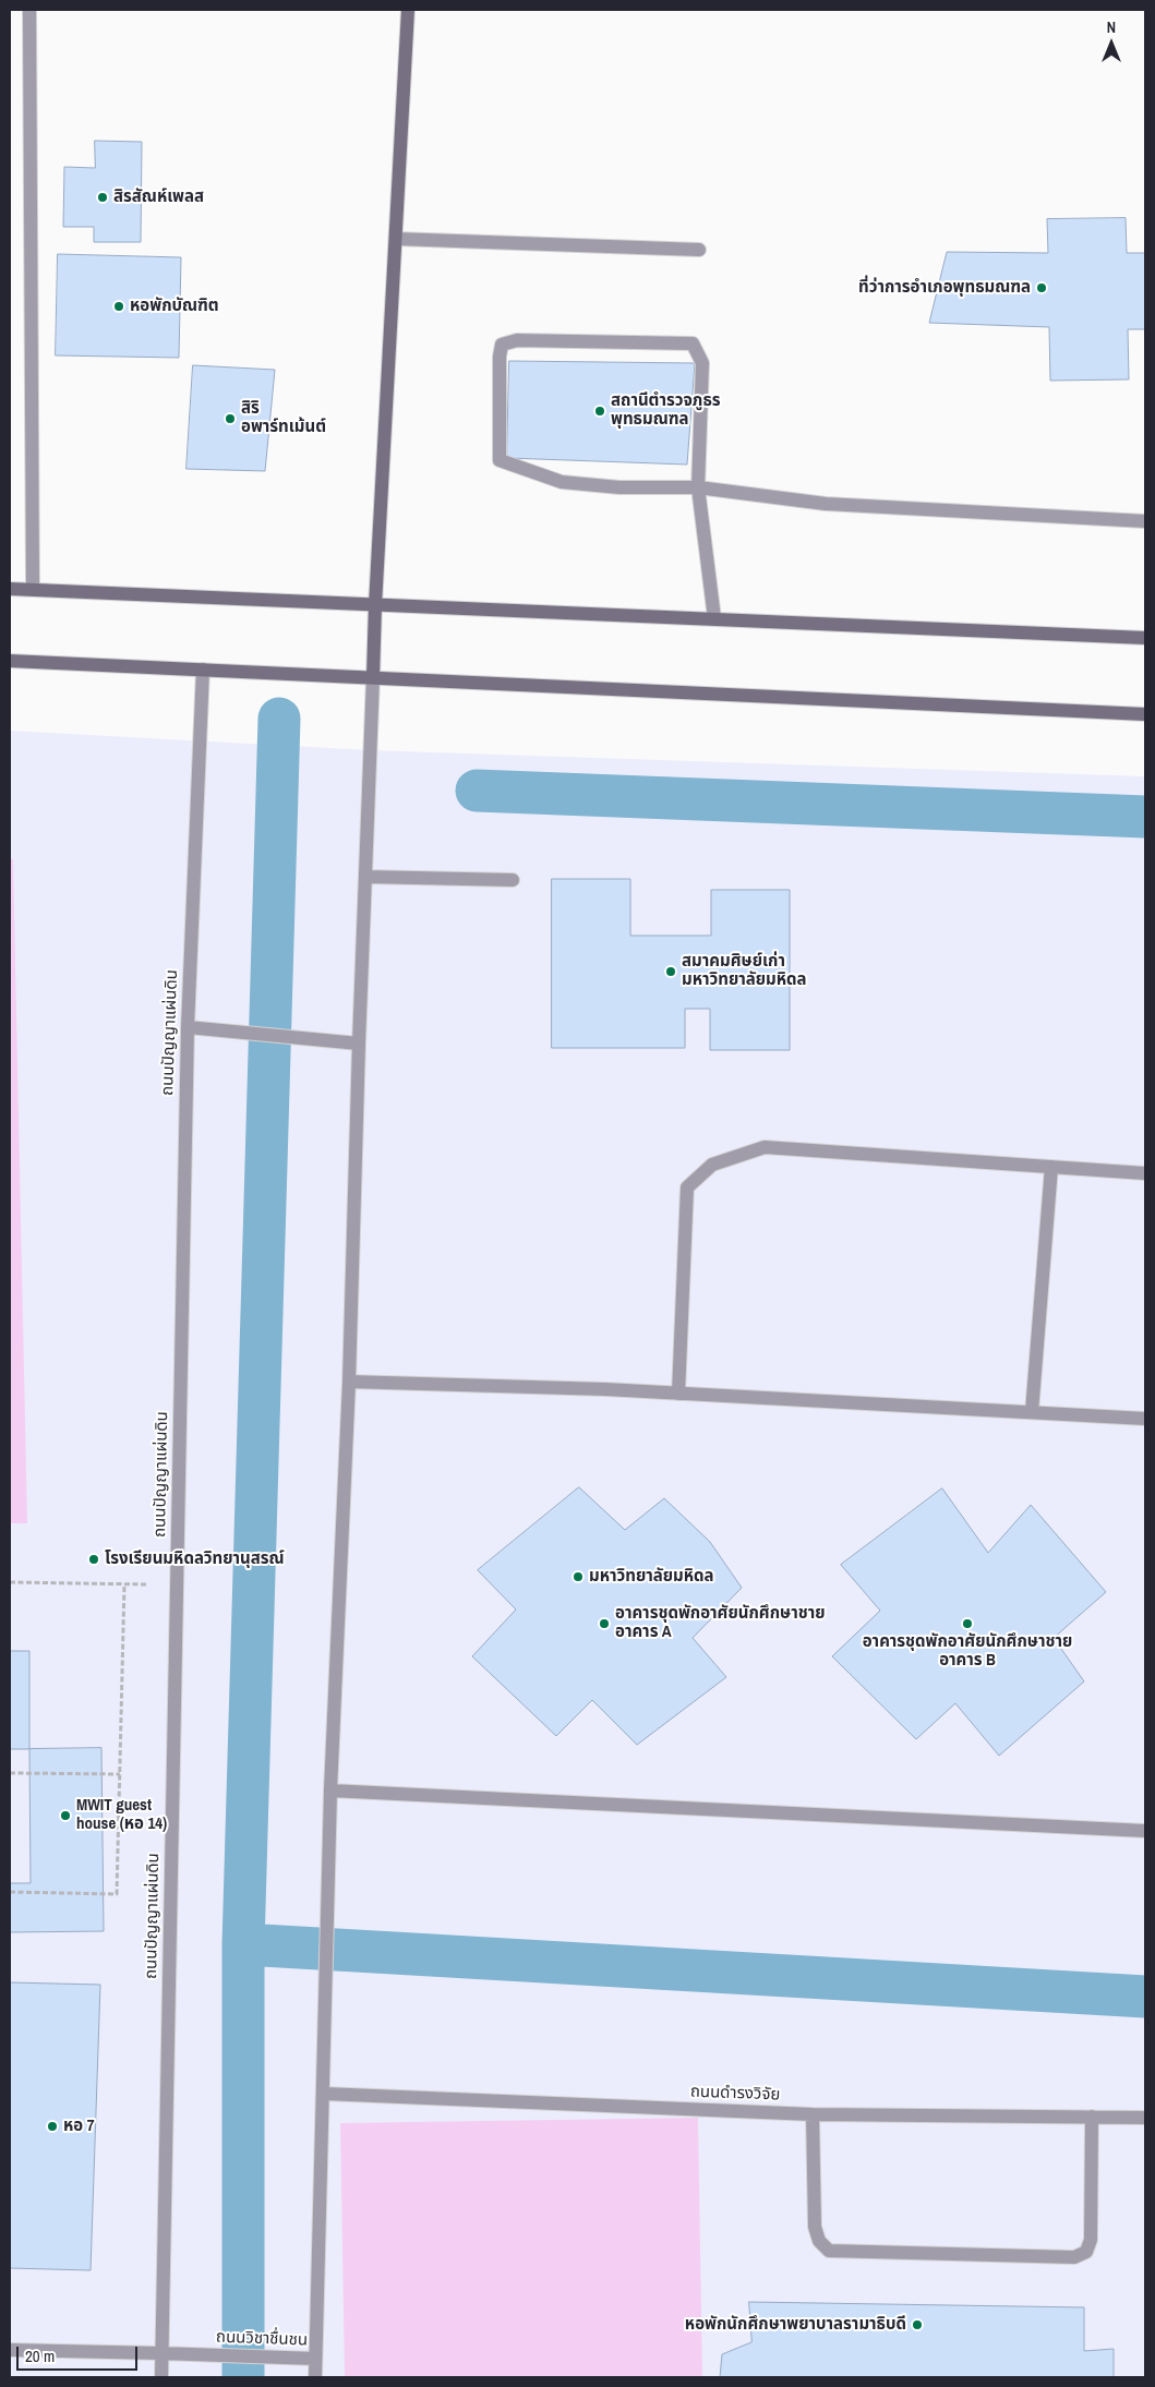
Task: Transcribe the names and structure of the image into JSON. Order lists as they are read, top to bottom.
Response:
{
  "streets": {
    "street": ["ถนนปัญญาแผ่นดิน", "ถนนดำรงวิจัย", "ถนนวิชาชื่นชน"]
  },
  "crossings": [
    ["ถนนปัญญาแผ่นดิน", "ถนนวิชาชื่นชน"]
  ],
  "places": [
    "สิรสัณห์เพลส",
    "ที่ว่าการอำเภอพุทธมณฑล",
    "หอพักบัณฑิต",
    "สถานีตำรวจภูธร พุทธมณฑล",
    "สิริ อพาร์ทเม้นต์",
    "สมาคมศิษย์เก่า มหาวิทยาลัยมหิดล",
    "โรงเรียนมหิดลวิทยานุสรณ์",
    "มหาวิทยาลัยมหิดล",
    "อาคารชุดพักอาศัยนักศึกษาชาย อาคาร A",
    "อาคารชุดพักอาศัยนักศึกษาชาย อาคาร B",
    "MWIT guest house (หอ 14)",
    "หอ 7",
    "หอพักนักศึกษาพยาบาลรามาธิบดี"
  ],
  "scale_bar": "20 m",
  "north": "top"
}
